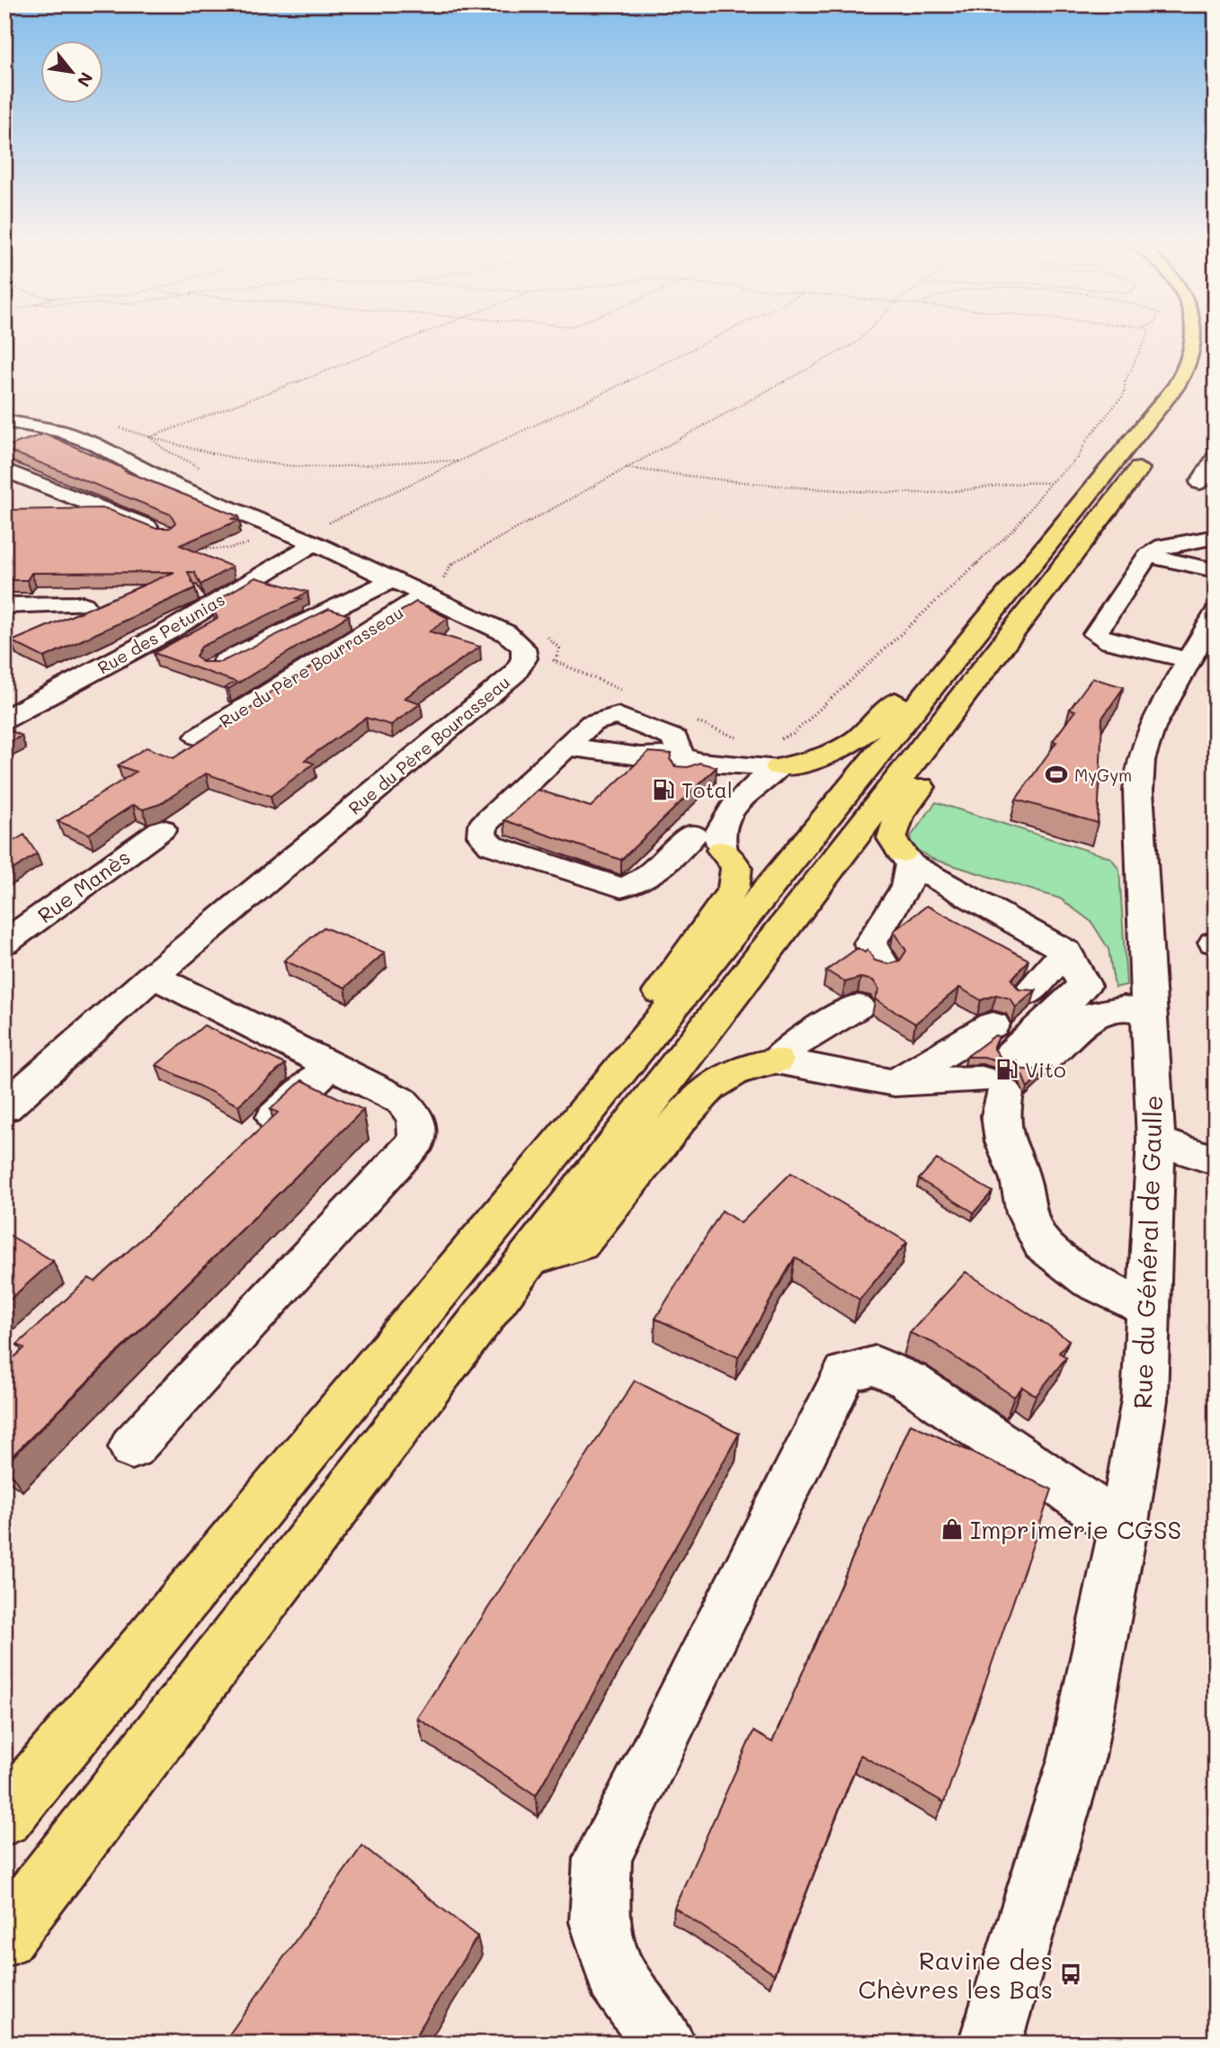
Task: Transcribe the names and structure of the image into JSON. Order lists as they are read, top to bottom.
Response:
{
  "streets": {
    "street": [
      "Rue des Petunias",
      "Rue du Père Bourrasseau",
      "Rue du Père Bourasseau",
      "Rue Manès",
      "Rue du Général de Gaulle"
    ]
  },
  "places": {
    "sports": ["MyGym"],
    "fuel station": ["Total", "Vito"],
    "shop": ["Imprimerie CGSS"],
    "bus stop": ["Ravine des Chèvres les Bas"]
  },
  "north": "bottom right"
}
